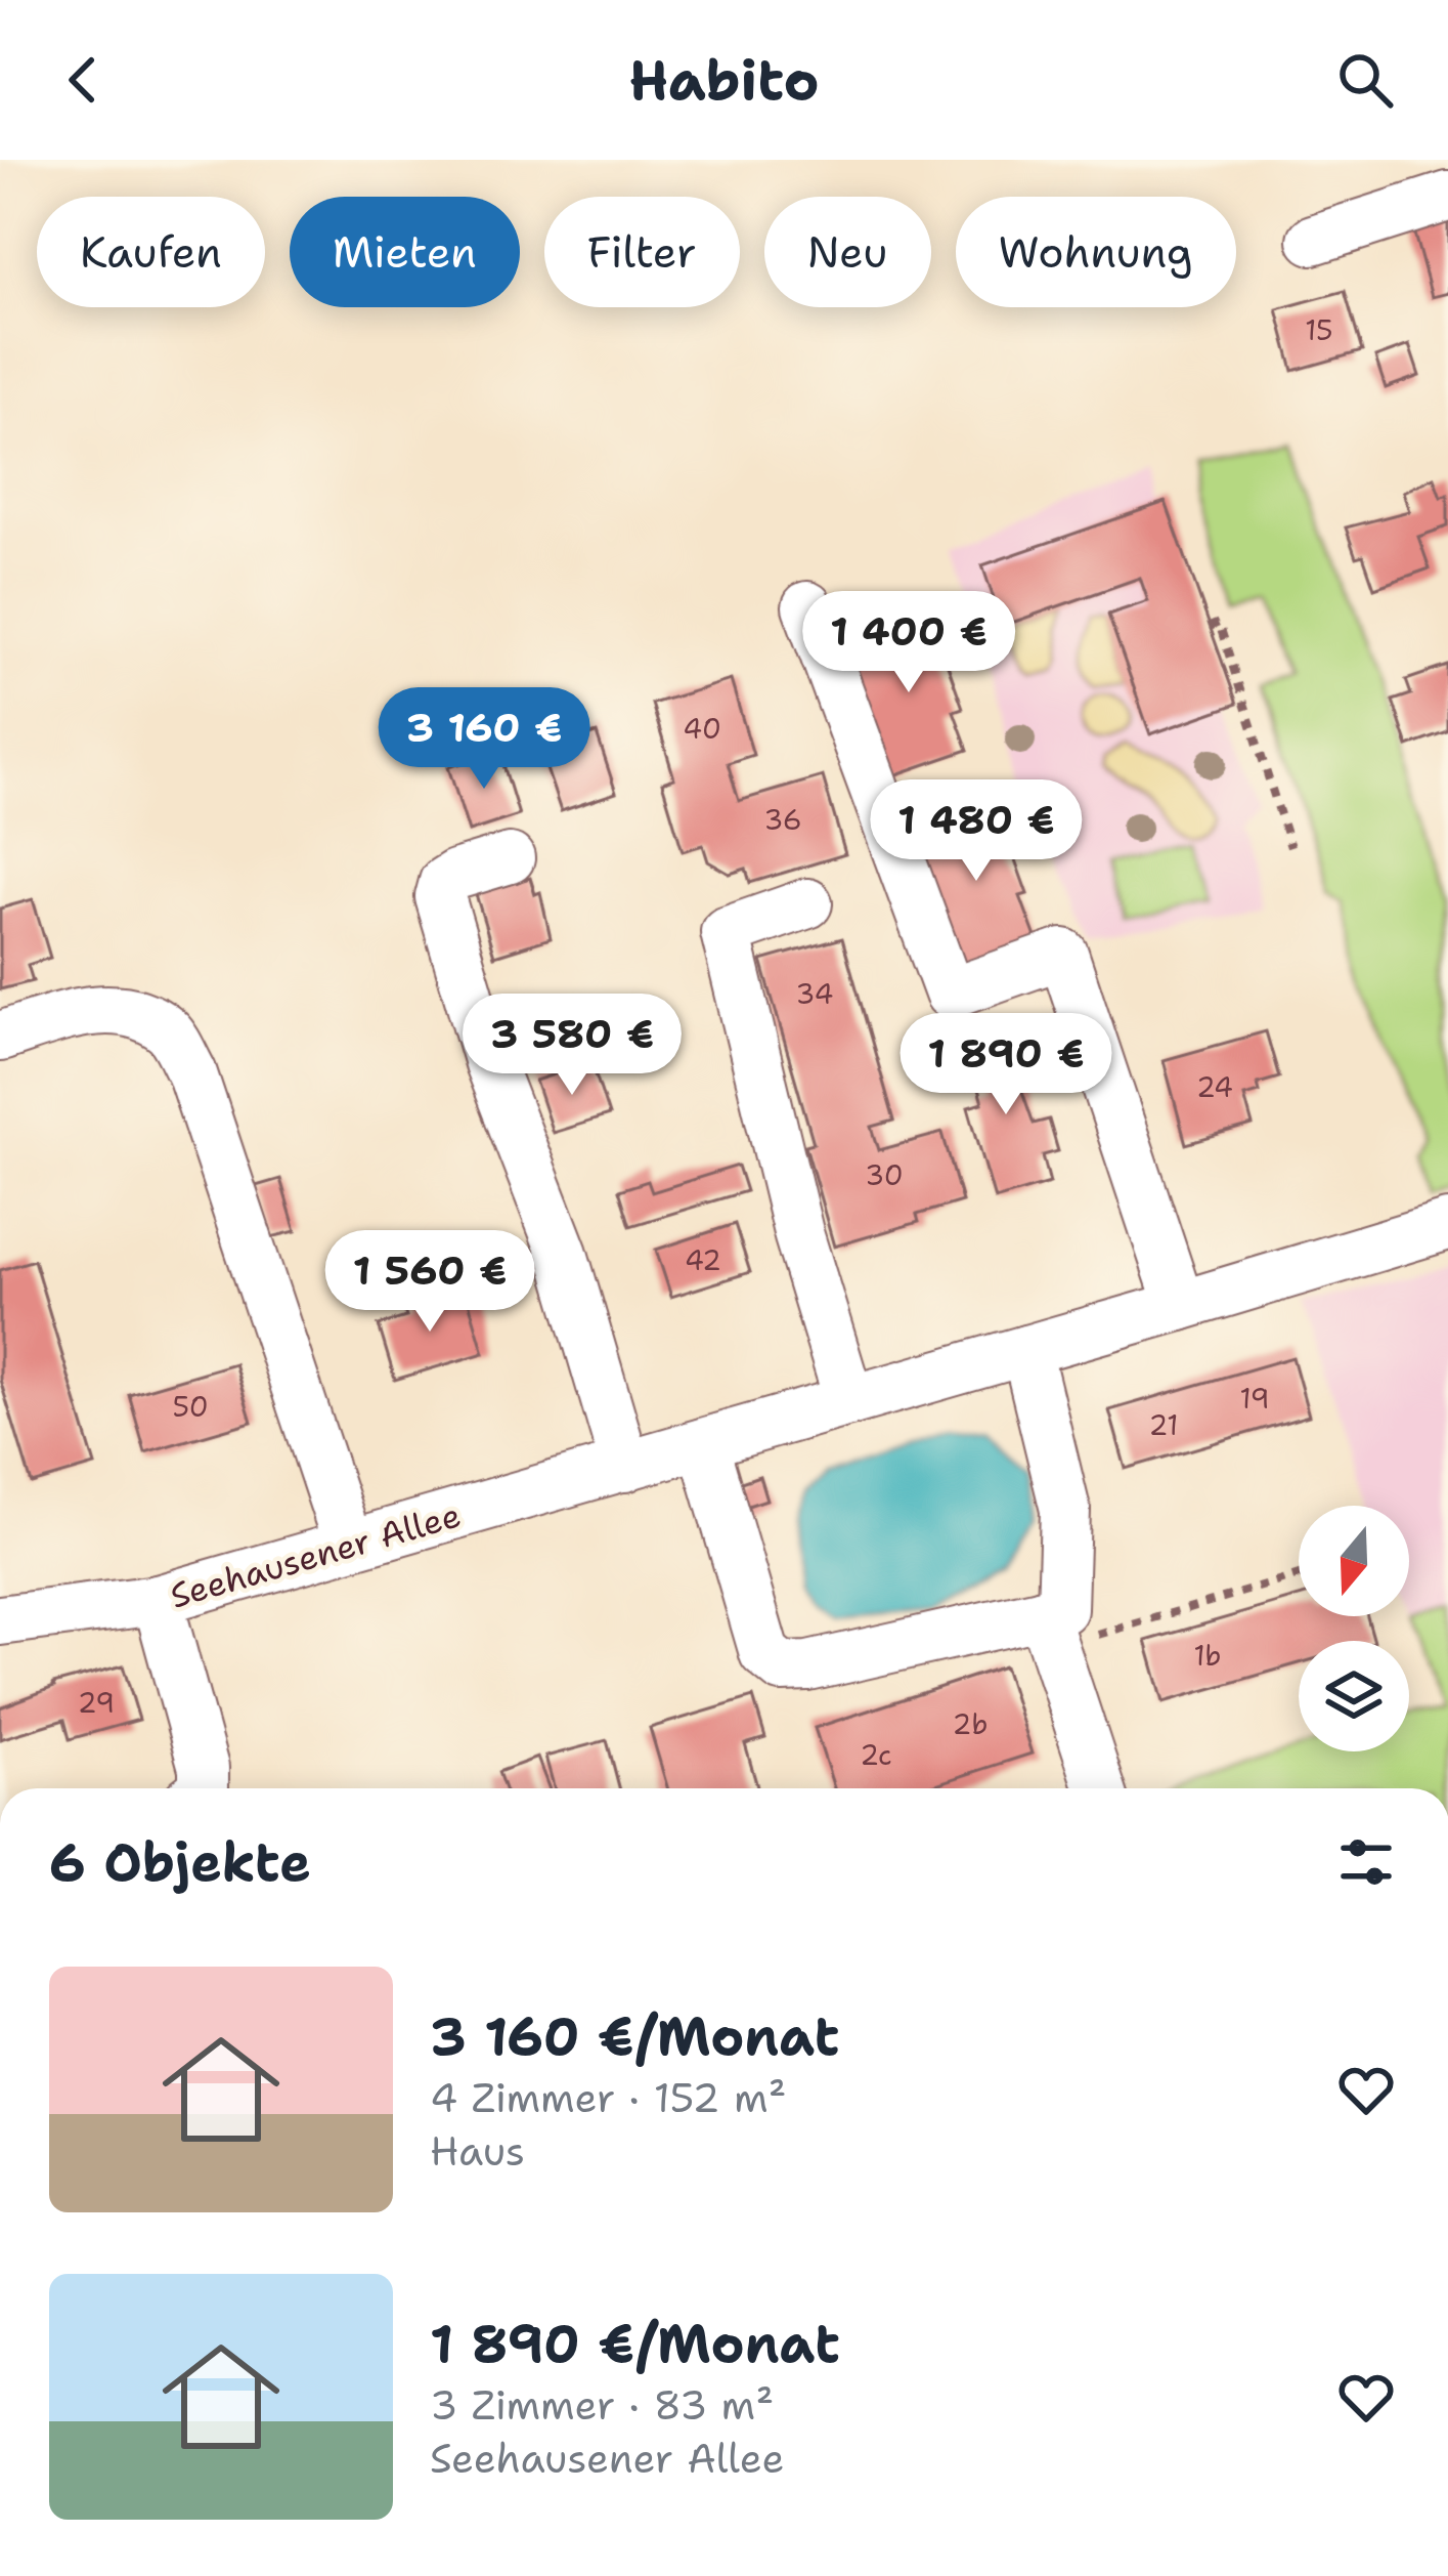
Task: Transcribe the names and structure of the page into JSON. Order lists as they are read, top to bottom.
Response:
{
  "streets": {
    "street": ["Seehausener Allee"]
  },
  "house_numbers": [
    "15",
    "40",
    "36",
    "34",
    "24",
    "30",
    "42",
    "19",
    "50",
    "21",
    "1b",
    "29",
    "2b",
    "2c"
  ],
  "north": "bottom",
  "page": {
    "header": "Habito",
    "chip": [
      "Kaufen",
      "Mieten",
      "Filter",
      "Neu",
      "Wohnung"
    ],
    "price": [
      "1 400 €",
      "3 160 €",
      "1 480 €",
      "3 580 €",
      "1 890 €",
      "1 560 €"
    ],
    "heading": "6 Objekte",
    "list": [
      {
        "name": "3 160 €/Monat",
        "note": "4 Zimmer · 152 m² · Haus"
      },
      {
        "name": "1 890 €/Monat",
        "note": "3 Zimmer · 83 m² · Seehausener Allee"
      }
    ]
  }
}
